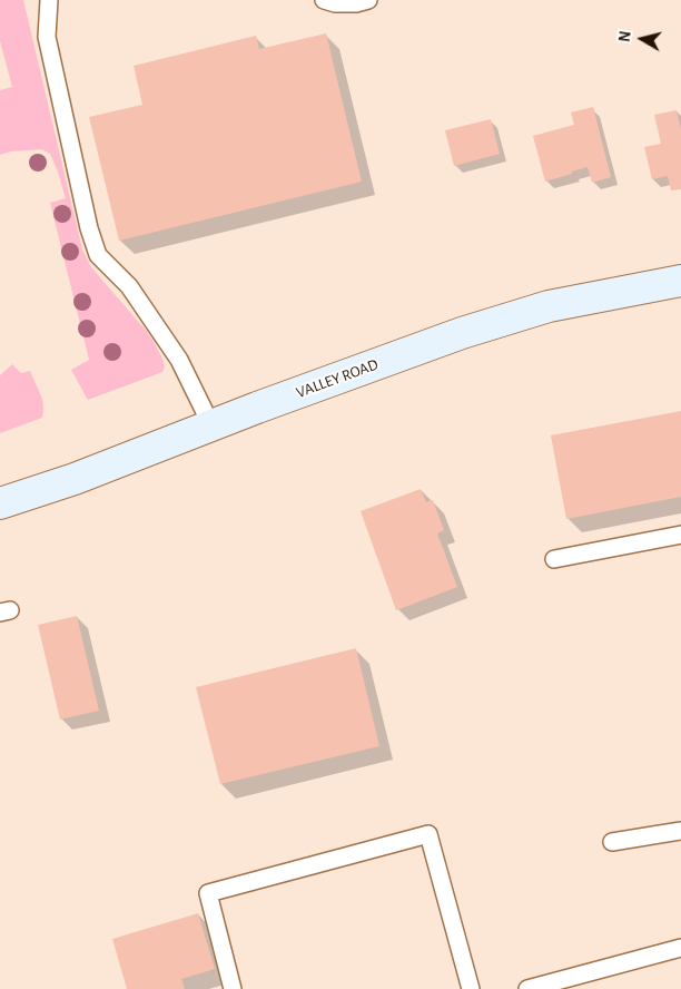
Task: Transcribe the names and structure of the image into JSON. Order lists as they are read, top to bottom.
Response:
{
  "streets": {
    "main road": ["VALLEY ROAD"]
  },
  "north": "left"
}
